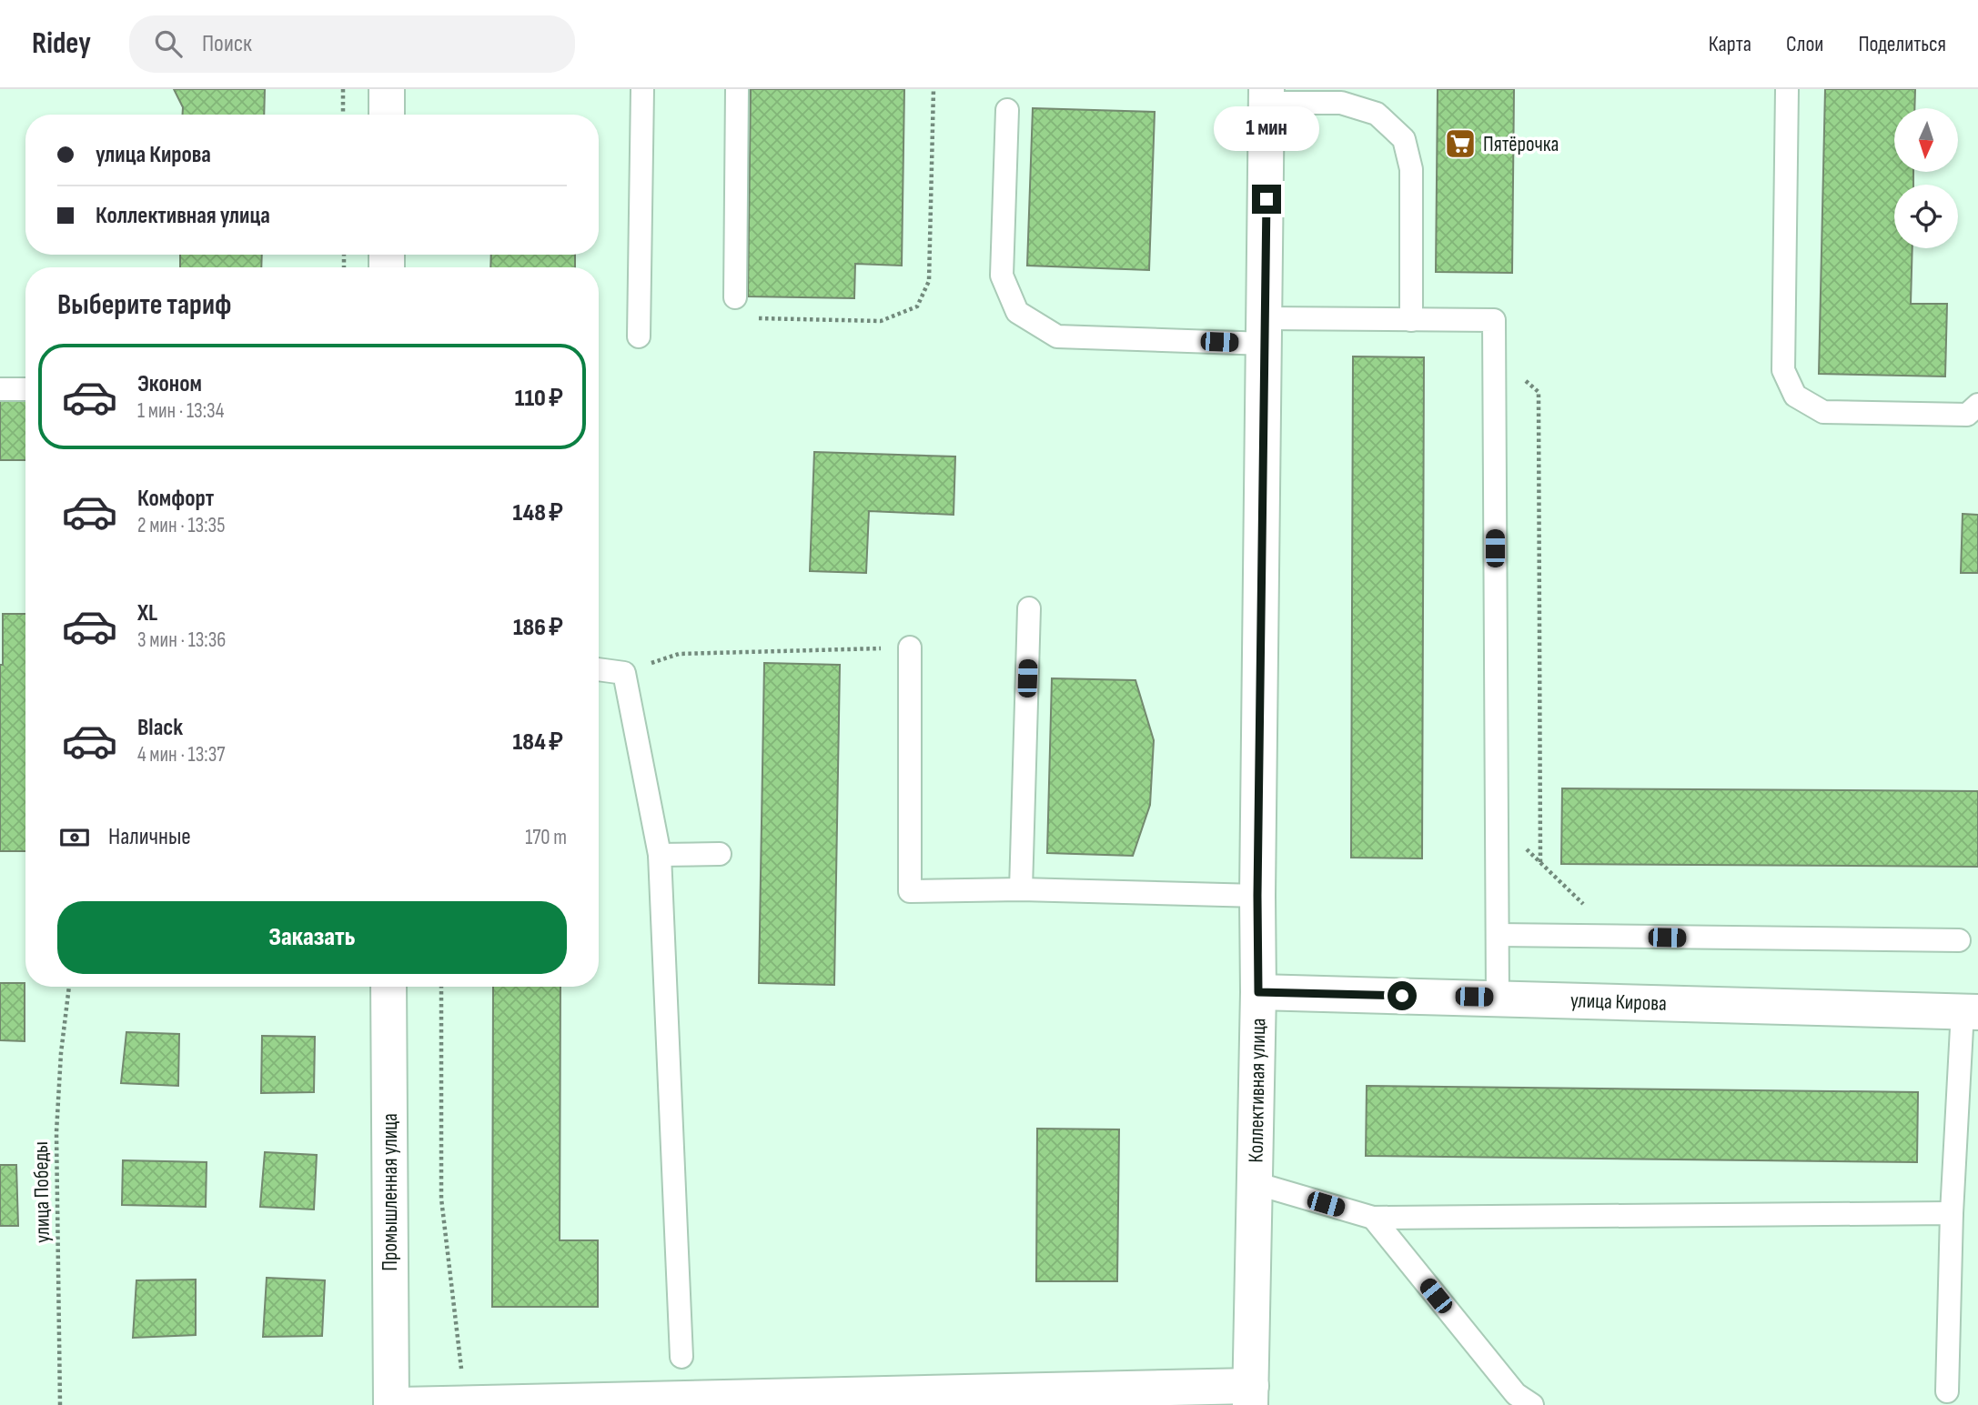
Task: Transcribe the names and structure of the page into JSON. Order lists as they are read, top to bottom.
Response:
{
  "streets": {
    "street": ["улица Кирова", "Коллективная улица", "Промышленная улица"],
    "path": ["улица Победы"]
  },
  "crossings": [
    ["улица Кирова", "Коллективная улица"]
  ],
  "places": {
    "supermarket": ["Пятёрочка"]
  },
  "north": "bottom",
  "page": {
    "header": "Ridey",
    "search": "Поиск",
    "nav": ["Карта", "Слои", "Поделиться"],
    "bubble": "1 мин",
    "banner": ["улица Кирова", "Коллективная улица"],
    "heading": "Выберите тариф",
    "list": [
      {
        "name": "Эконом",
        "note": "1 мин · 13:34",
        "value": "110 ₽"
      },
      {
        "name": "Комфорт",
        "note": "2 мин · 13:35",
        "value": "148 ₽"
      },
      {
        "name": "XL",
        "note": "3 мин · 13:36",
        "value": "186 ₽"
      },
      {
        "name": "Black",
        "note": "4 мин · 13:37",
        "value": "184 ₽"
      }
    ],
    "pay": ["Наличные", "170 m"],
    "buttons": "Заказать"
  }
}
